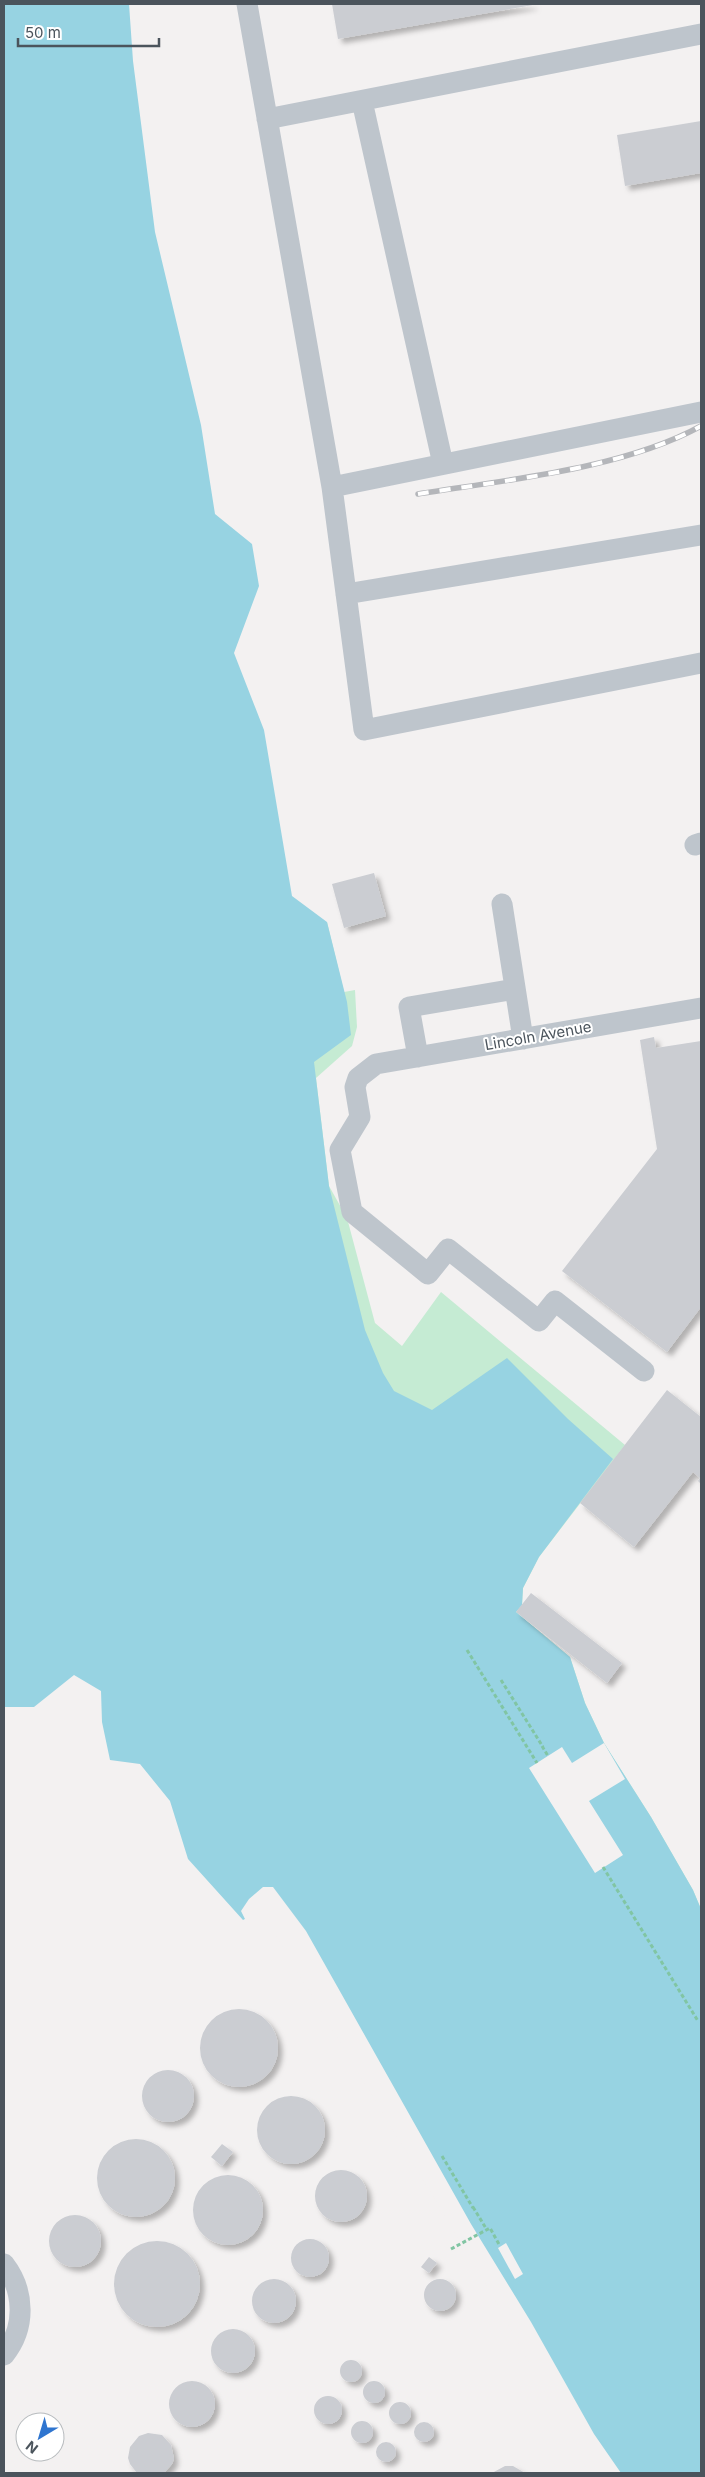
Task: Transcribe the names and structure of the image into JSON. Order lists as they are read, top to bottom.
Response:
{
  "streets": {
    "street": ["Lincoln Avenue"]
  },
  "scale_bar": "50 m",
  "north": "bottom left"
}
